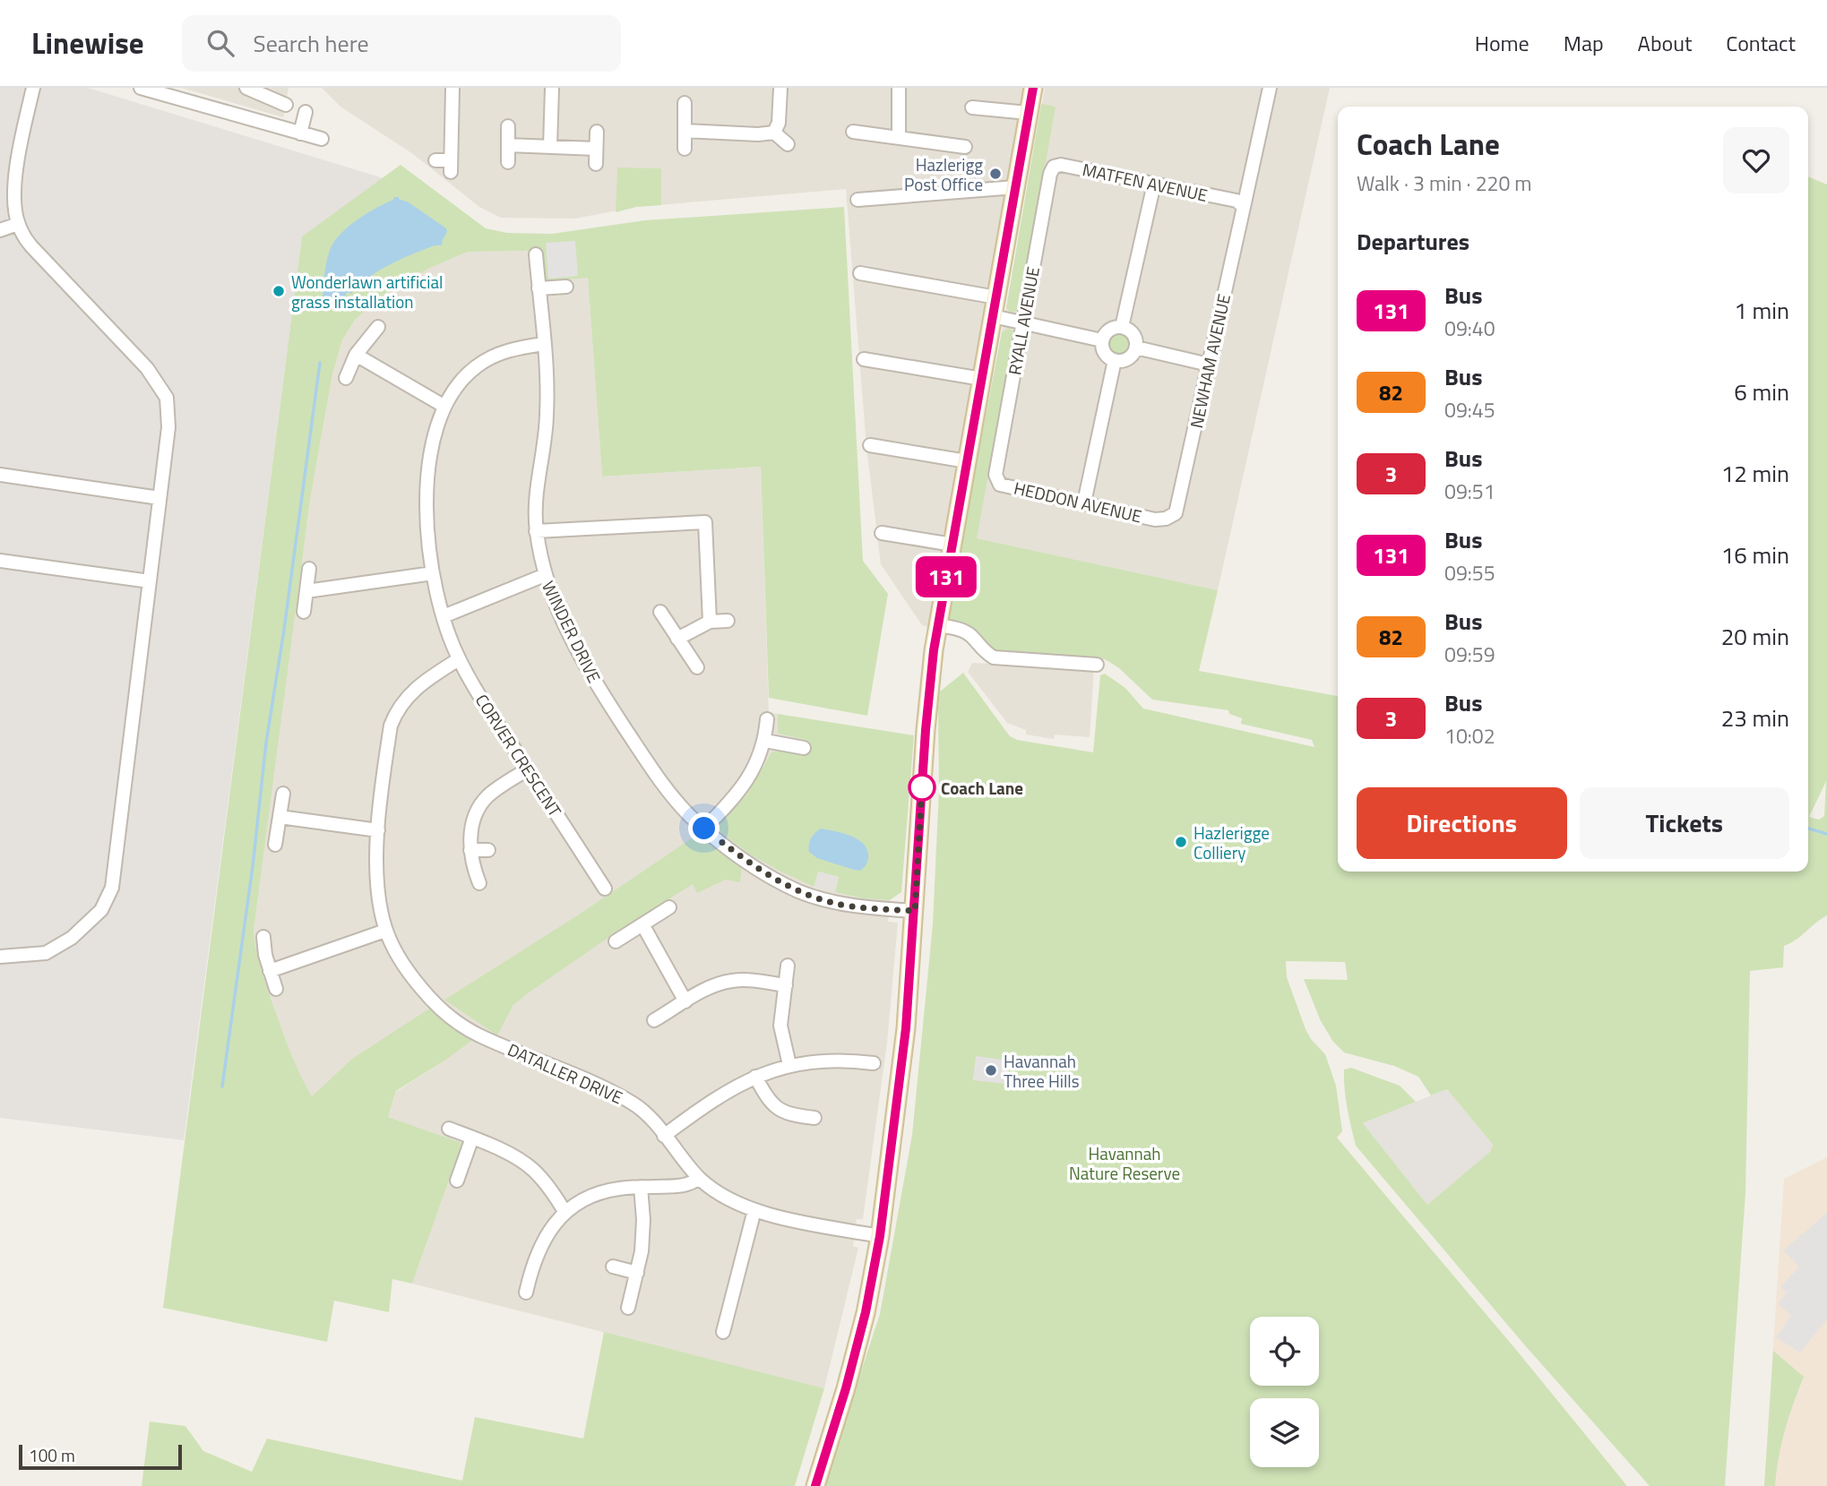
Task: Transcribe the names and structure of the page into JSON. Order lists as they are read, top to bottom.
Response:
{
  "streets": {
    "street": [
      "MATFEN AVENUE",
      "RYALL AVENUE",
      "NEWHAM AVENUE",
      "HEDDON AVENUE",
      "WINDER DRIVE",
      "CORVER CRESCENT",
      "DATALLER DRIVE"
    ]
  },
  "crossings": [
    ["MATFEN AVENUE", "RYALL AVENUE"],
    ["MATFEN AVENUE", "NEWHAM AVENUE"],
    ["RYALL AVENUE", "HEDDON AVENUE"],
    ["NEWHAM AVENUE", "HEDDON AVENUE"],
    ["WINDER DRIVE", "CORVER CRESCENT"],
    ["CORVER CRESCENT", "DATALLER DRIVE"]
  ],
  "parks": ["Havannah Nature Reserve"],
  "places": [
    "Hazlerigg Post Office",
    "Wonderlawn artificial grass installation",
    "Coach Lane",
    "Hazlerigge Colliery",
    "Havannah Three Hills"
  ],
  "lines": ["bus line 131"],
  "scale_bar": "100 m",
  "page": {
    "header": "Linewise",
    "search": "Search here",
    "nav": [
      "Home",
      "Map",
      "About",
      "Contact"
    ],
    "on_map": "131",
    "heading": [
      ["Coach Lane", "Walk · 3 min · 220 m"],
      "Departures"
    ],
    "list": [
      {
        "mark": "131",
        "name": "Bus",
        "note": "09:40",
        "value": "1 min"
      },
      {
        "mark": "82",
        "name": "Bus",
        "note": "09:45",
        "value": "6 min"
      },
      {
        "mark": "3",
        "name": "Bus",
        "note": "09:51",
        "value": "12 min"
      },
      {
        "mark": "131",
        "name": "Bus",
        "note": "09:55",
        "value": "16 min"
      },
      {
        "mark": "82",
        "name": "Bus",
        "note": "09:59",
        "value": "20 min"
      },
      {
        "mark": "3",
        "name": "Bus",
        "note": "10:02",
        "value": "23 min"
      }
    ],
    "buttons": ["Directions", "Tickets"],
    "scale": "100 m"
  }
}
